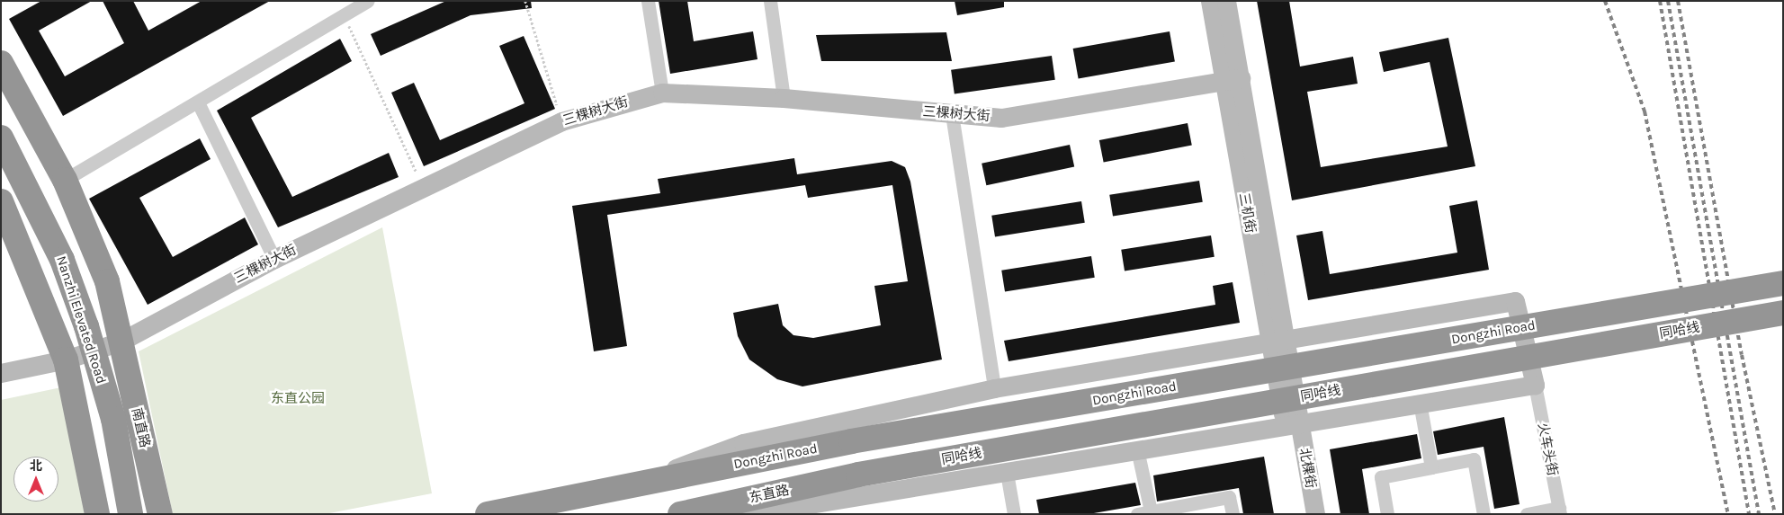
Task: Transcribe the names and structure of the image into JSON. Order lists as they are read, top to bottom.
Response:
{
  "streets": {
    "highway": [
      "Nanzhi Elevated Road",
      "同哈线",
      "Dongzhi Road",
      "南直路",
      "东直路"
    ],
    "main road": ["三棵树大街", "三机街", "北棵街"],
    "street": ["火车头街"]
  },
  "crossings": [
    ["三棵树大街", "三机街"],
    ["三棵树大街", "南直路"],
    ["三机街", "北棵街"],
    ["同哈线", "东直路"]
  ],
  "parks": ["东直公园"],
  "north": "top"
}
